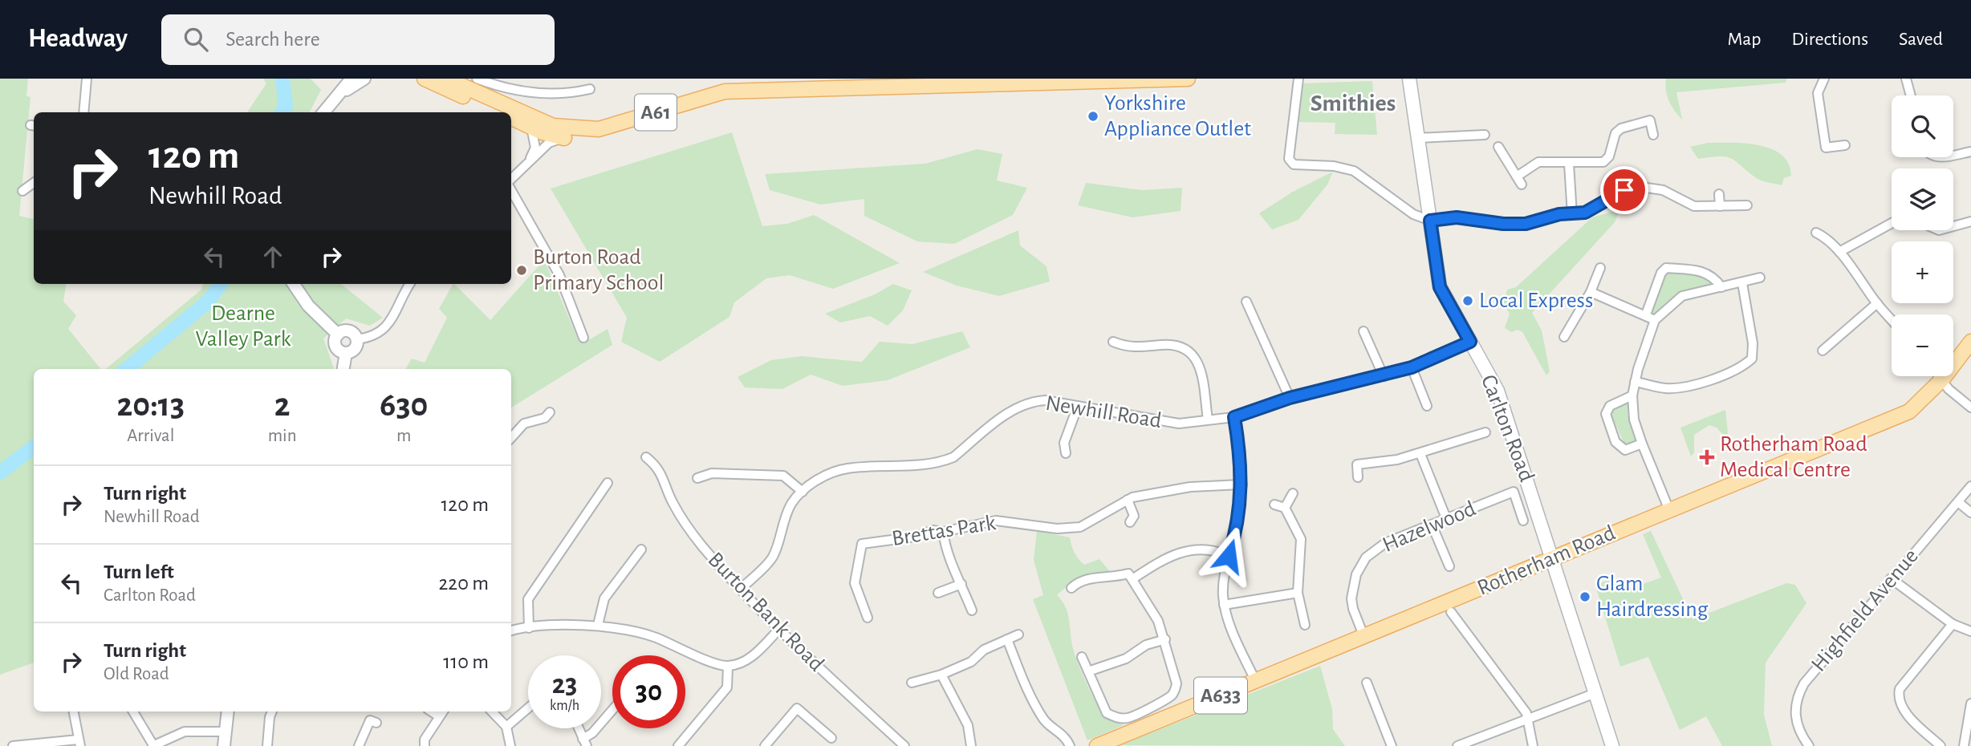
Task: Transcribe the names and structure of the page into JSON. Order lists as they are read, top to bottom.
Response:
{
  "streets": {
    "main road": [
      "A61",
      "Carlton Road",
      "Rotherham Road",
      "A633"
    ],
    "street": [
      "Newhill Road",
      "Hazelwood",
      "Brettas Park",
      "Highfield Avenue",
      "Burton Bank Road"
    ]
  },
  "crossings": [
    ["Newhill Road", "Carlton Road"],
    ["Newhill Road", "Burton Bank Road"],
    ["Carlton Road", "Rotherham Road"],
    ["Hazelwood", "Rotherham Road"]
  ],
  "districts": ["Smithies"],
  "parks": ["Dearne Valley Park"],
  "places": {
    "other": [
      "Yorkshire Appliance Outlet",
      "Burton Road Primary School",
      "Local Express",
      "Glam Hairdressing"
    ],
    "health": ["Rotherham Road Medical Centre"]
  },
  "page": {
    "header": "Headway",
    "search": "Search here",
    "nav": ["Map", "Directions", "Saved"],
    "map_buttons": ["+", "−"],
    "turn": ["120 m", "Newhill Road"],
    "eta": [
      "20:13",
      "Arrival",
      "2",
      "min",
      "630",
      "m"
    ],
    "list": [
      {
        "name": "Turn right",
        "note": "Newhill Road",
        "value": "120 m"
      },
      {
        "name": "Turn left",
        "note": "Carlton Road",
        "value": "220 m"
      },
      {
        "name": "Turn right",
        "note": "Old Road",
        "value": "110 m"
      }
    ],
    "speed": "23 km/h",
    "limit": "30"
  }
}
